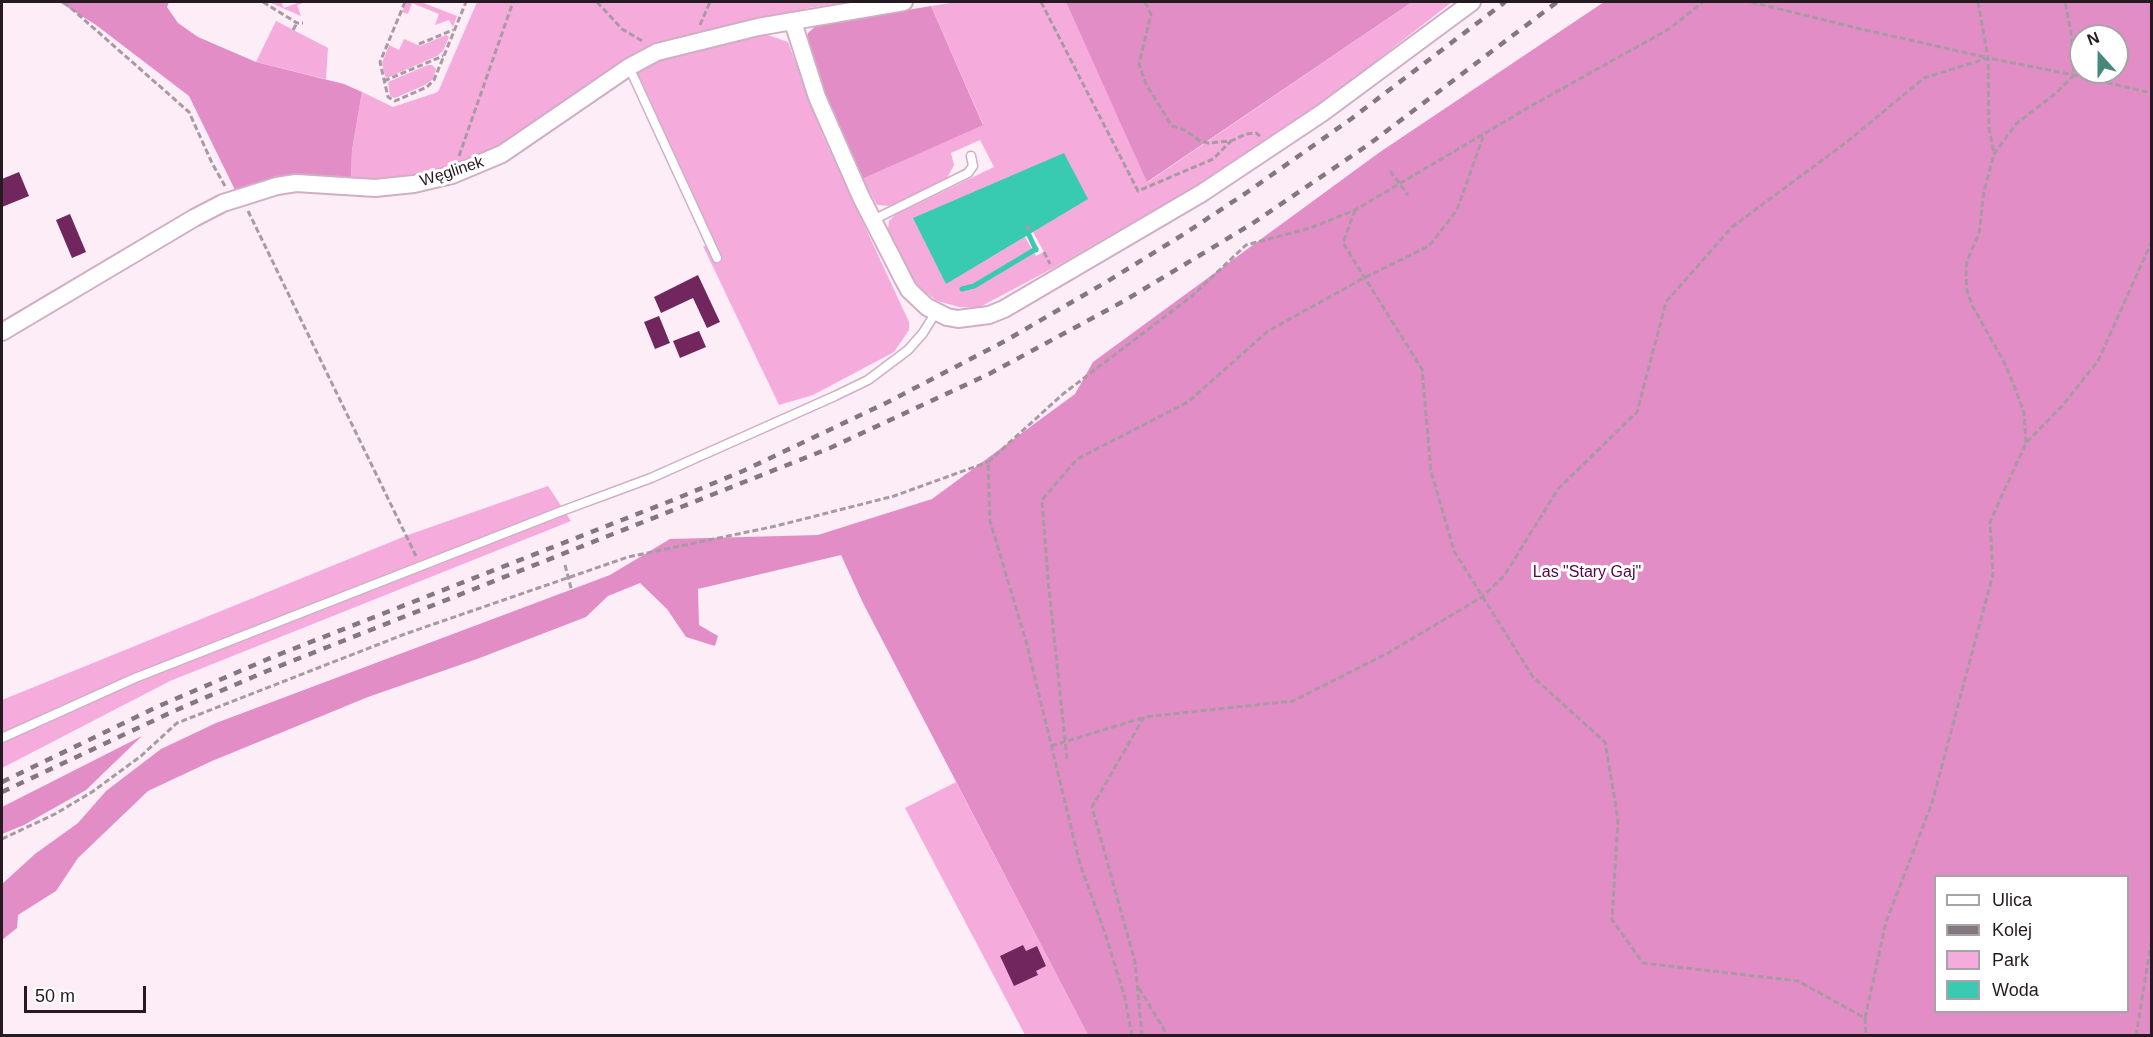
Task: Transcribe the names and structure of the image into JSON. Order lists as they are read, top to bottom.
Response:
{
  "streets": {
    "street": ["Węglinek"]
  },
  "parks": ["Las \"Stary Gaj\""],
  "legend": [
    "Ulica",
    "Kolej",
    "Park",
    "Woda"
  ],
  "scale_bar": "50 m",
  "north": "top"
}
